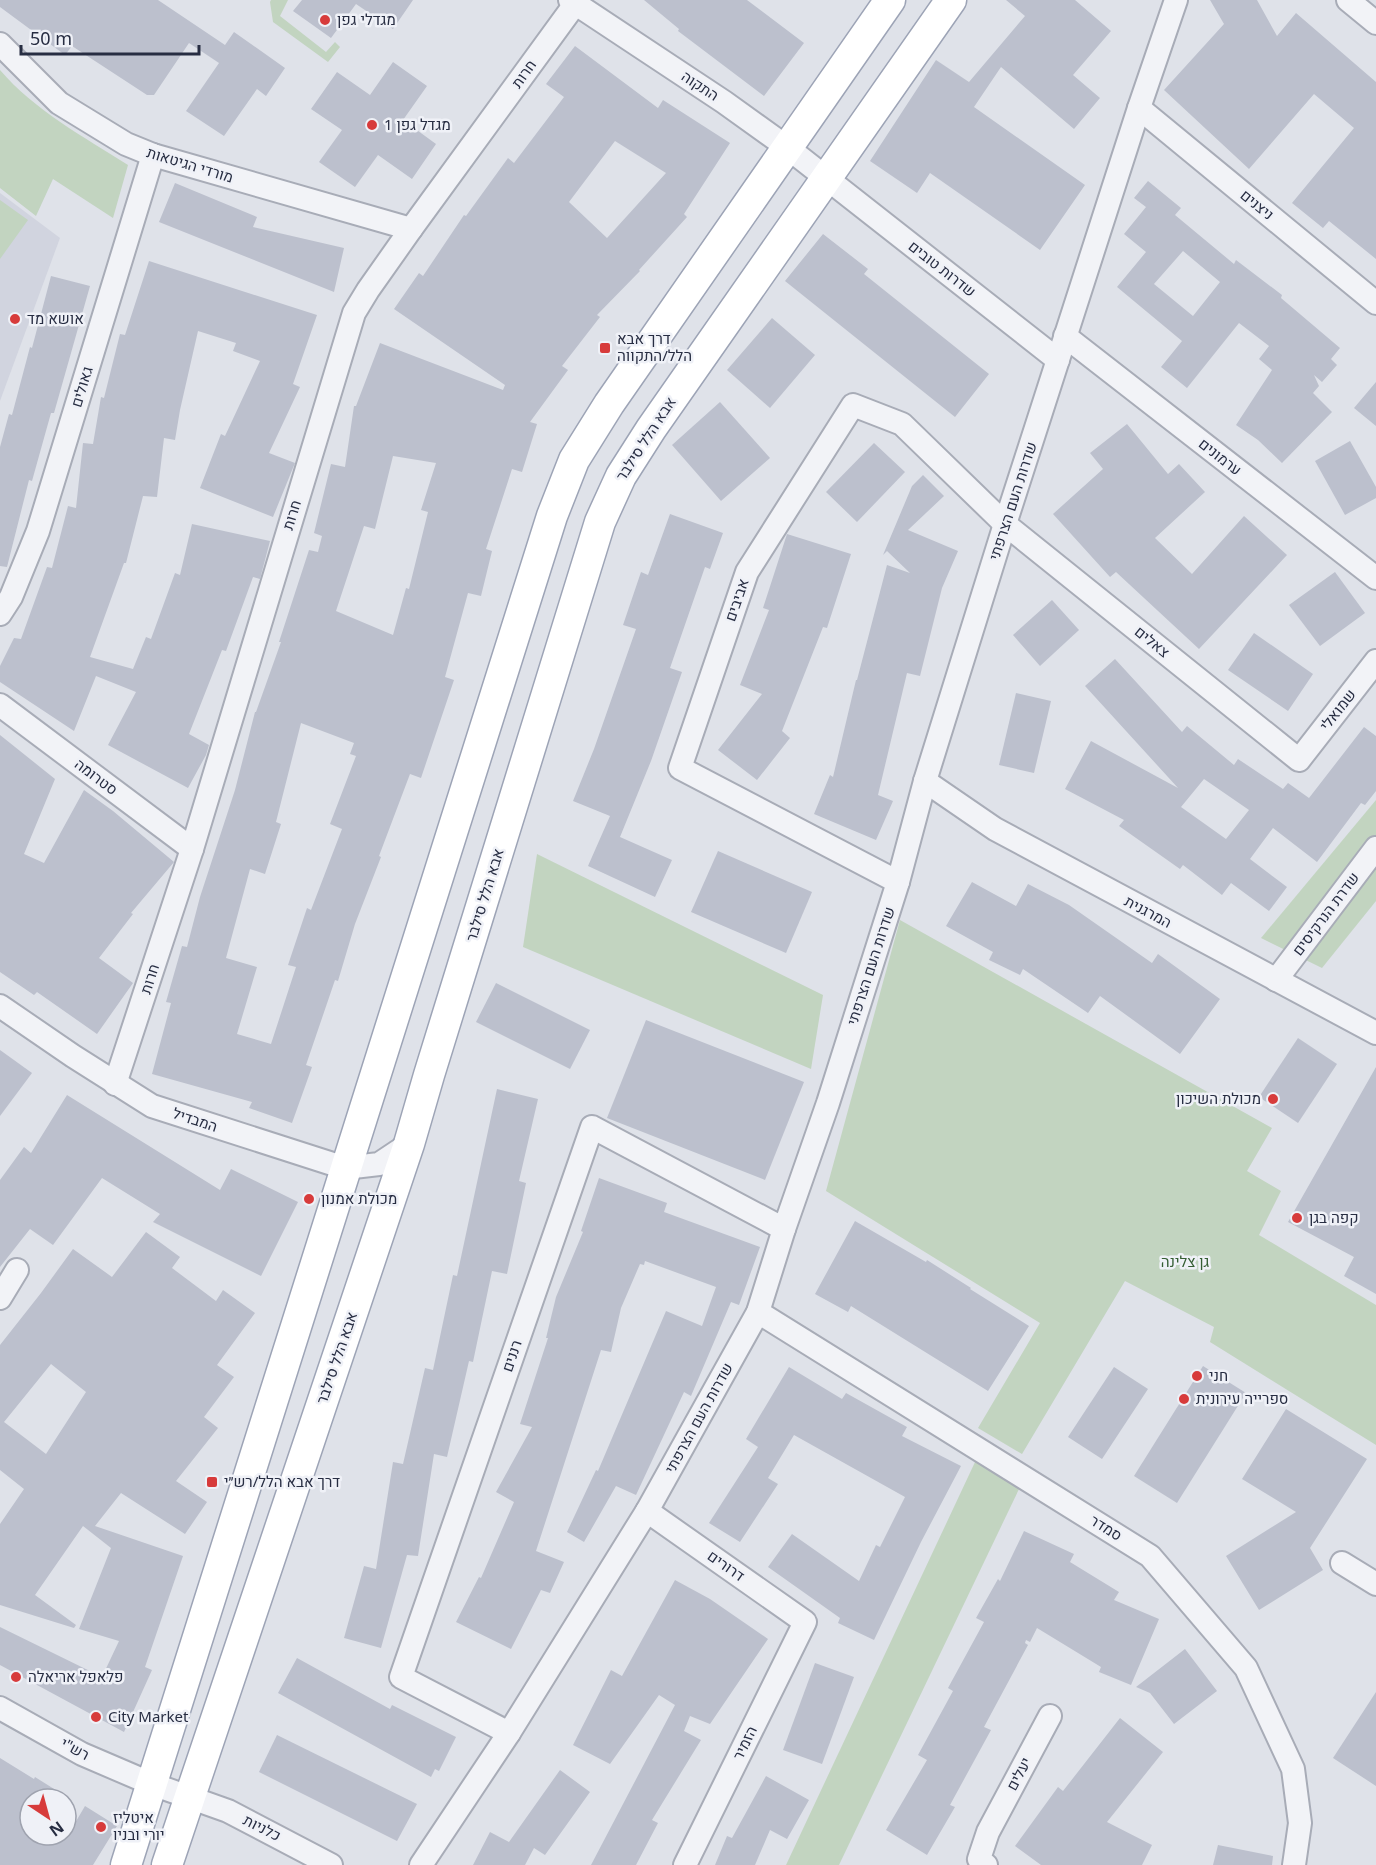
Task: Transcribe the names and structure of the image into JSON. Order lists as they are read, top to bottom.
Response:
{
  "streets": {
    "main road": ["אבא הלל סילבר"],
    "street": [
      "חרות",
      "התקוה",
      "מורדי הגיטאות",
      "ניצנים",
      "שדרות טובים",
      "גאולים",
      "ערמונים",
      "שדרות העם הצרפתי",
      "אביבים",
      "צאלים",
      "שמואלי",
      "סטרומה",
      "המרגנית",
      "שדרת הנרקיסים",
      "המבדיל",
      "רננים",
      "סמדר",
      "דרורים",
      "הזמיר",
      "רש\"י",
      "יעלים",
      "כלניות"
    ]
  },
  "crossings": [
    ["חרות", "התקוה"],
    ["חרות", "מורדי הגיטאות"],
    ["חרות", "סטרומה"],
    ["חרות", "המבדיל"],
    ["התקוה", "שדרות טובים"],
    ["התקוה", "אבא הלל סילבר"],
    ["מורדי הגיטאות", "גאולים"],
    ["ניצנים", "שדרות העם הצרפתי"],
    ["שדרות טובים", "אבא הלל סילבר"],
    ["שדרות טובים", "שדרות העם הצרפתי"],
    ["אבא הלל סילבר", "המבדיל"],
    ["אבא הלל סילבר", "רש\"י"],
    ["אבא הלל סילבר", "כלניות"],
    ["ערמונים", "שדרות העם הצרפתי"],
    ["שדרות העם הצרפתי", "אביבים"],
    ["שדרות העם הצרפתי", "צאלים"],
    ["שדרות העם הצרפתי", "המרגנית"],
    ["שדרות העם הצרפתי", "רננים"],
    ["שדרות העם הצרפתי", "סמדר"],
    ["שדרות העם הצרפתי", "דרורים"],
    ["אביבים", "צאלים"],
    ["צאלים", "שמואלי"],
    ["המרגנית", "שדרת הנרקיסים"],
    ["דרורים", "הזמיר"],
    ["רש\"י", "כלניות"]
  ],
  "parks": ["גן צלינה"],
  "places": {
    "other": [
      "מגדלי גפן",
      "מגדל גפן 1",
      "אושא מד",
      "מכולת השיכון",
      "מכולת אמנון",
      "קפה בגן",
      "חני",
      "ספרייה עירונית",
      "פלאפל אריאלה",
      "City Market",
      "איטליז יורי ובניו"
    ],
    "transit": ["דרך אבא הלל/התקווה", "דרך אבא הלל/רש״י"]
  },
  "scale_bar": "50 m",
  "north": "bottom right"
}
